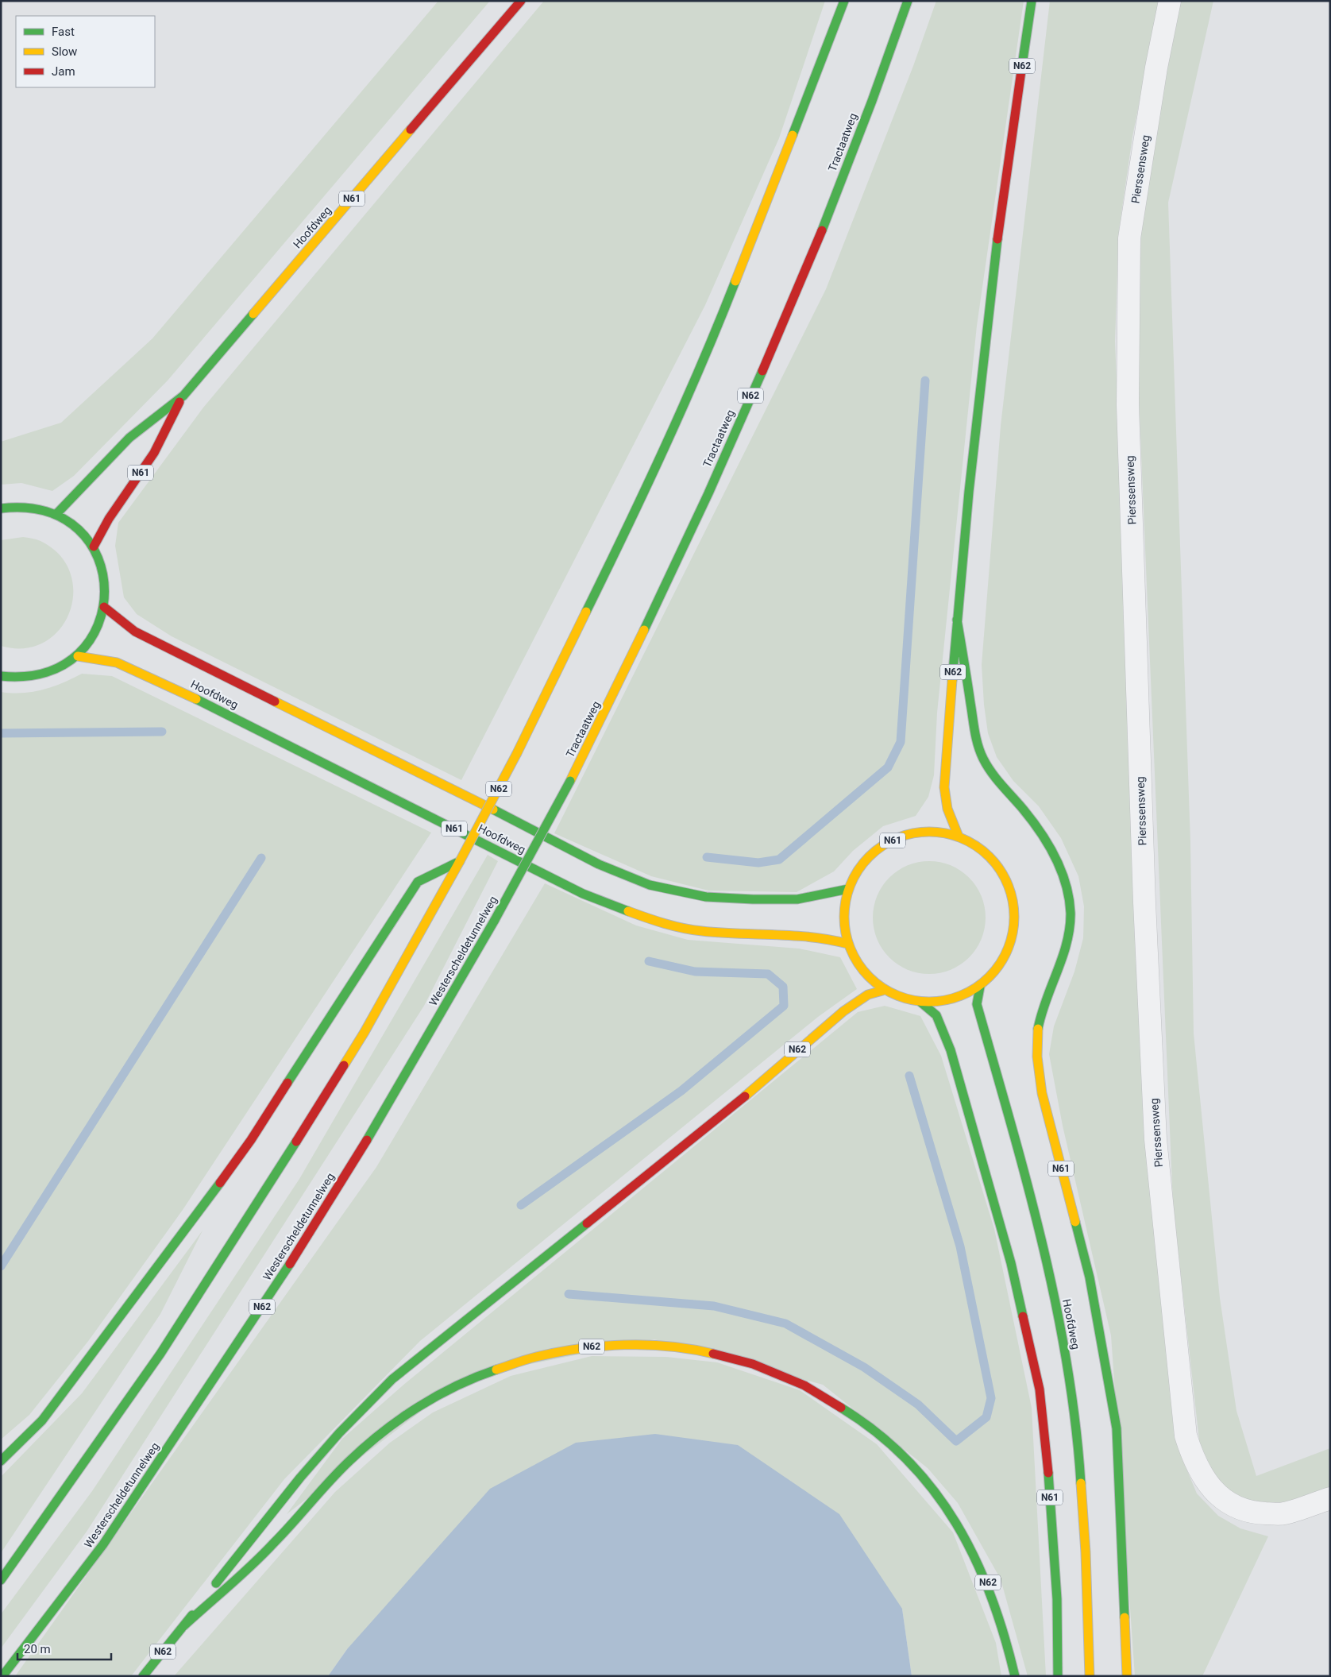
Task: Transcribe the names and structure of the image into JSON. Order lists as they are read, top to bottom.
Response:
{
  "streets": {
    "highway": [
      "N62",
      "Tractaatweg",
      "N61",
      "Hoofdweg",
      "Westerscheldetunnelweg"
    ],
    "street": ["Pierssensweg"]
  },
  "crossings": [
    ["N62", "N61"],
    ["Tractaatweg", "Westerscheldetunnelweg"],
    ["N61", "Hoofdweg"]
  ],
  "legend": ["Fast", "Slow", "Jam"],
  "scale_bar": "20 m"
}
